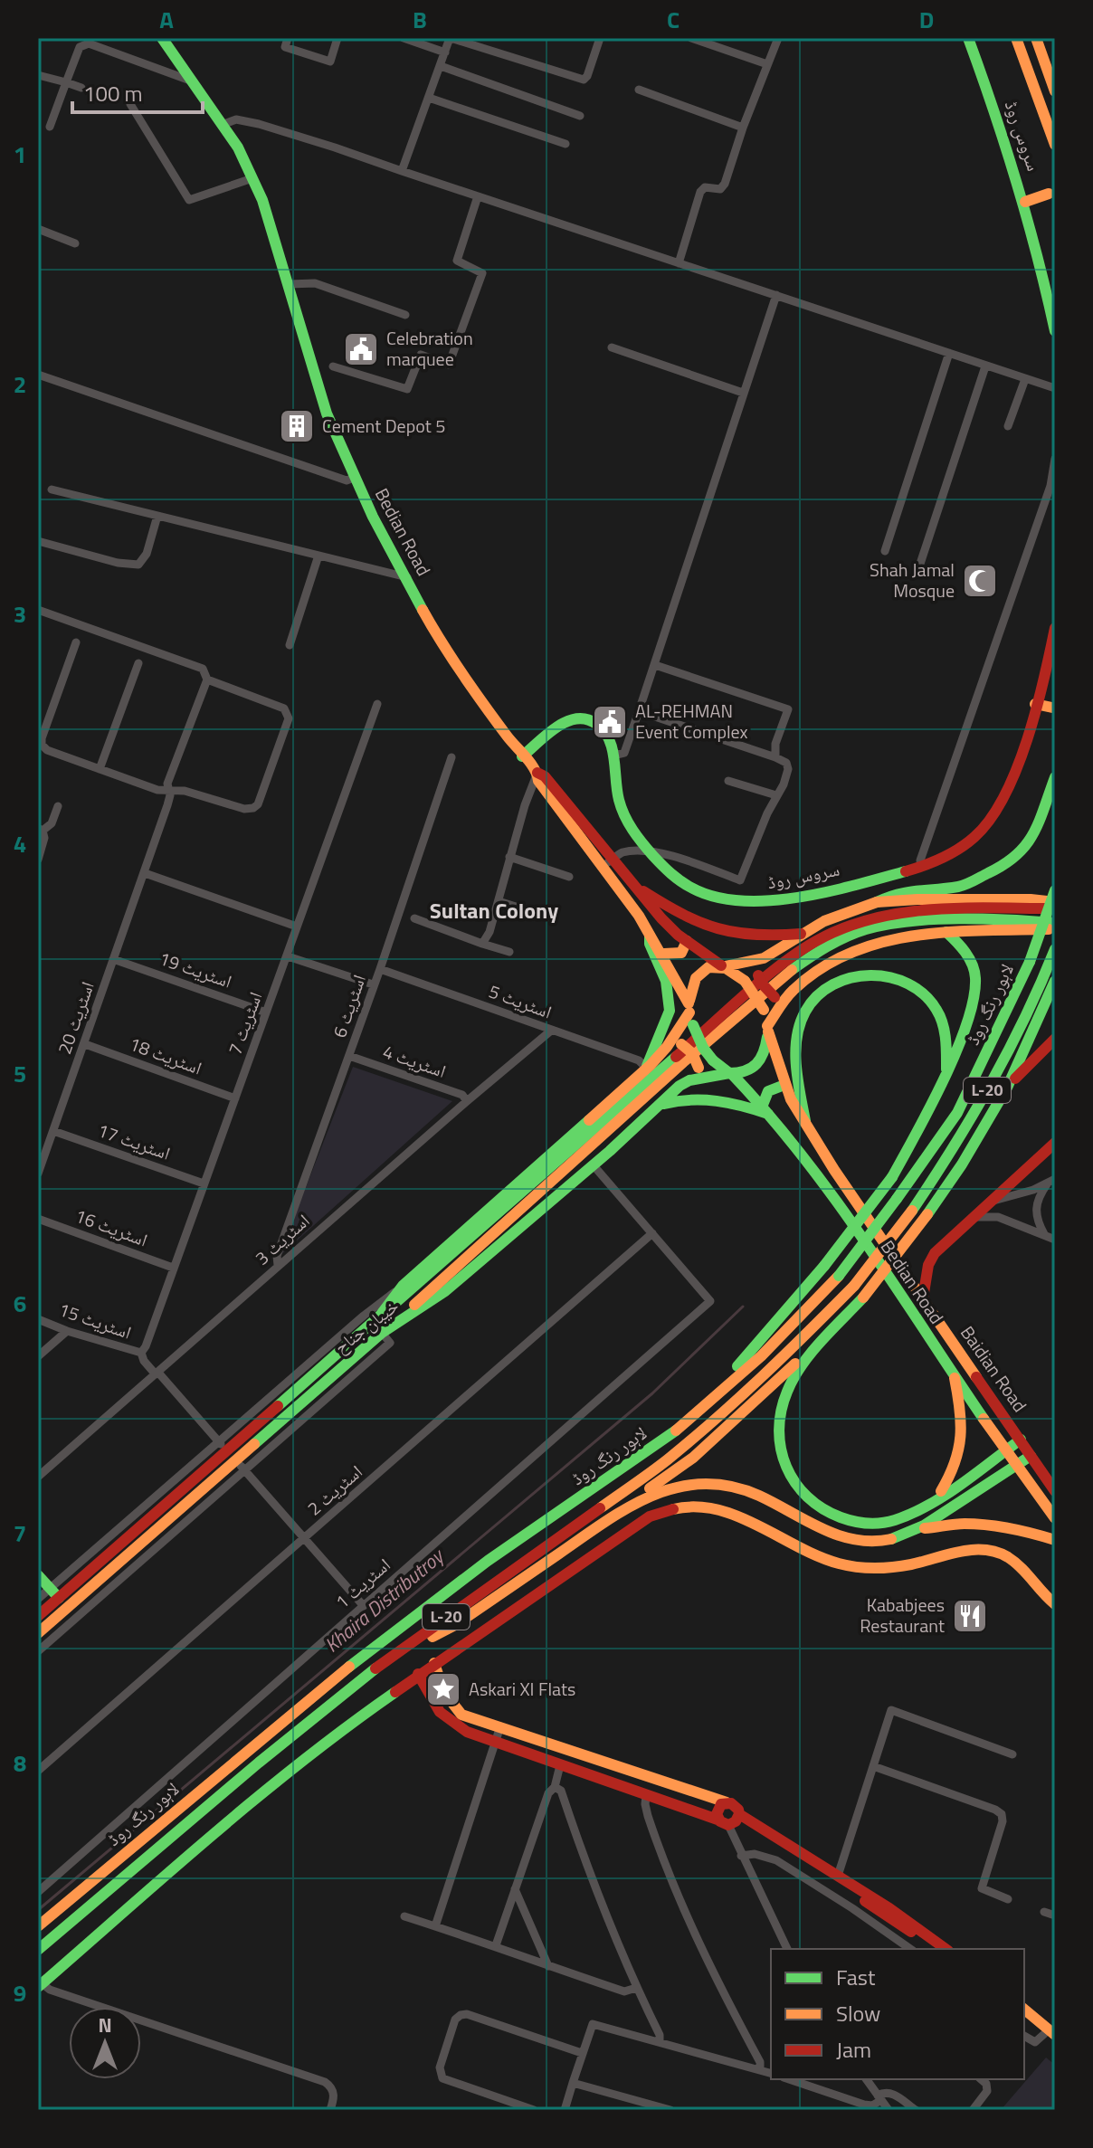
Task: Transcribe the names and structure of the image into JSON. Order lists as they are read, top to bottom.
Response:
{
  "streets": {
    "main road": [
      "سروس روڈ",
      "Bedian Road",
      "لاہور رنگ روڈ",
      "L-20",
      "خیبان جناح",
      "Baidian Road"
    ],
    "street": [
      "اسٹریٹ 19",
      "اسٹریٹ 5",
      "اسٹریٹ 6",
      "اسٹریٹ 20",
      "اسٹریٹ 7",
      "اسٹریٹ 18",
      "اسٹریٹ 4",
      "اسٹریٹ 17",
      "اسٹریٹ 16",
      "اسٹریٹ 3",
      "اسٹریٹ 15",
      "اسٹریٹ 2",
      "اسٹریٹ 1"
    ]
  },
  "crossings": [
    ["سروس روڈ", "Bedian Road"],
    ["Bedian Road", "خیبان جناح"],
    ["Bedian Road", "Baidian Road"],
    ["اسٹریٹ 19", "اسٹریٹ 20"],
    ["اسٹریٹ 19", "اسٹریٹ 7"],
    ["اسٹریٹ 5", "اسٹریٹ 6"],
    ["اسٹریٹ 5", "اسٹریٹ 3"],
    ["اسٹریٹ 5", "خیبان جناح"],
    ["اسٹریٹ 6", "اسٹریٹ 4"],
    ["اسٹریٹ 6", "اسٹریٹ 3"],
    ["اسٹریٹ 20", "اسٹریٹ 18"],
    ["اسٹریٹ 20", "اسٹریٹ 17"],
    ["اسٹریٹ 7", "اسٹریٹ 18"],
    ["اسٹریٹ 7", "اسٹریٹ 17"],
    ["اسٹریٹ 7", "اسٹریٹ 16"],
    ["اسٹریٹ 7", "اسٹریٹ 15"],
    ["اسٹریٹ 4", "اسٹریٹ 3"],
    ["اسٹریٹ 2", "اسٹریٹ 1"]
  ],
  "districts": ["Sultan Colony"],
  "water": ["Khaira Distributroy"],
  "places": {
    "public building": ["Celebration marquee", "AL-REHMAN Event Complex"],
    "building": ["Cement Depot 5"],
    "mosque": ["Shah Jamal Mosque"],
    "restaurant": ["Kababjees Restaurant"],
    "place": ["Askari XI Flats"]
  },
  "legend": ["Fast", "Slow", "Jam"],
  "scale_bar": "100 m",
  "north": "top",
  "grid": {
    "columns": [
      "A",
      "B",
      "C",
      "D"
    ],
    "rows": [
      "1",
      "2",
      "3",
      "4",
      "5",
      "6",
      "7",
      "8",
      "9"
    ]
  }
}
